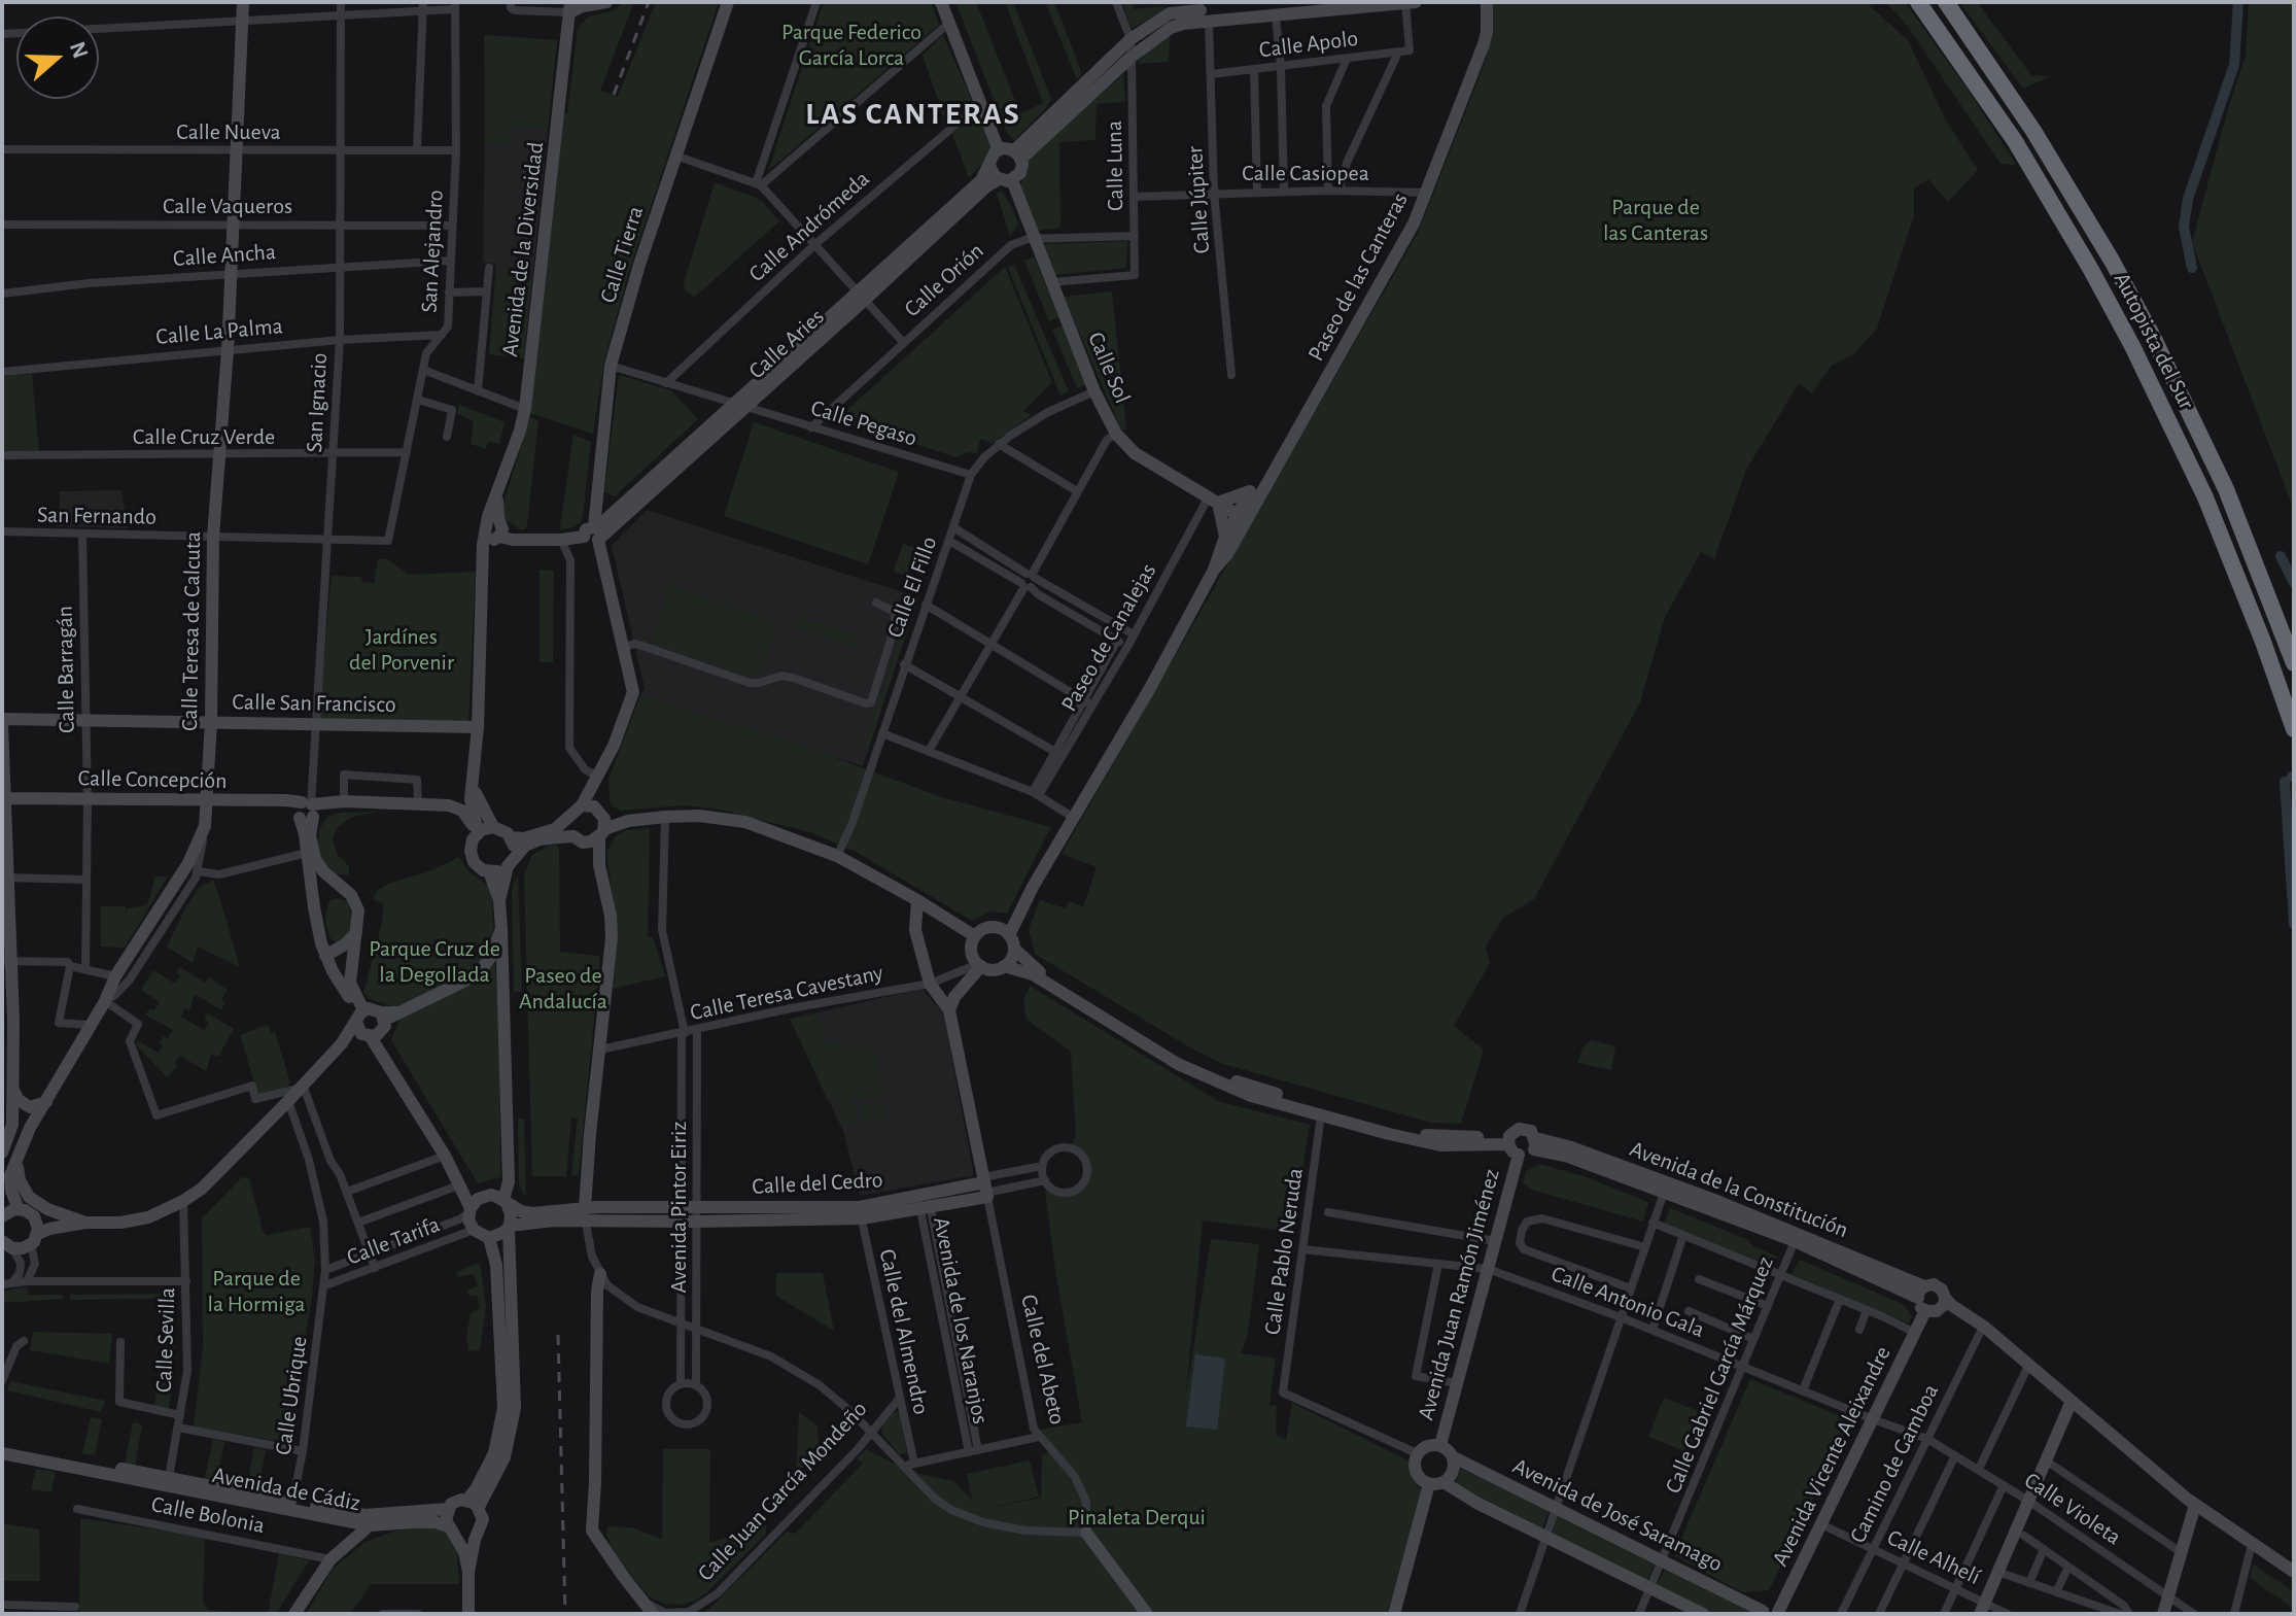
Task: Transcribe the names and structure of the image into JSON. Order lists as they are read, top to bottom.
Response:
{
  "streets": {
    "highway": ["Autopista del Sur"],
    "street": [
      "Calle Apolo",
      "Calle Nueva",
      "Calle Luna",
      "Calle Casiopea",
      "Calle Júpiter",
      "Calle Vaqueros",
      "Calle Andrómeda",
      "Avenida de la Diversidad",
      "San Alejandro",
      "Calle Tierra",
      "Calle Ancha",
      "Paseo de las Canteras",
      "Calle Orión",
      "Calle La Palma",
      "Calle Aries",
      "Calle Sol",
      "San Ignacio",
      "Calle Pegaso",
      "Calle Cruz Verde",
      "San Fernando",
      "Calle El Fillo",
      "Calle Teresa de Calcuta",
      "Paseo de Canalejas",
      "Calle Barragán",
      "Calle San Francisco",
      "Calle Concepción",
      "Calle Teresa Cavestany",
      "Calle del Cedro",
      "Avenida de la Constitución",
      "Avenida Pintor Eiriz",
      "Calle Tarifa",
      "Calle Pablo Neruda",
      "Avenida Juan Ramón Jiménez",
      "Calle Antonio Gala",
      "Avenida de los Naranjos",
      "Calle del Almendro",
      "Calle Sevilla",
      "Calle del Abeto",
      "Calle Gabriel García Márquez",
      "Calle Ubrique",
      "Avenida Vicente Aleixandre",
      "Camino de Gamboa",
      "Avenida de Cádiz",
      "Calle Juan García Mondeño",
      "Calle Violeta",
      "Calle Bolonia",
      "Avenida de José Saramago",
      "Calle Alhelí"
    ]
  },
  "crossings": [
    ["Calle Apolo", "Calle Júpiter"],
    ["Calle Nueva", "San Alejandro"],
    ["Calle Nueva", "San Ignacio"],
    ["Calle Nueva", "Calle Teresa de Calcuta"],
    ["Calle Luna", "Calle Casiopea"],
    ["Calle Luna", "Calle Orión"],
    ["Calle Luna", "Calle Sol"],
    ["Calle Casiopea", "Calle Júpiter"],
    ["Calle Casiopea", "Paseo de las Canteras"],
    ["Calle Vaqueros", "San Alejandro"],
    ["Calle Vaqueros", "San Ignacio"],
    ["Calle Vaqueros", "Calle Teresa de Calcuta"],
    ["Calle Andrómeda", "Calle Pegaso"],
    ["Avenida de la Diversidad", "Calle San Francisco"],
    ["San Alejandro", "Calle Ancha"],
    ["San Alejandro", "Calle La Palma"],
    ["San Alejandro", "Calle Cruz Verde"],
    ["San Alejandro", "San Fernando"],
    ["Calle Tierra", "Calle Aries"],
    ["Calle Tierra", "Calle Pegaso"],
    ["Calle Ancha", "San Ignacio"],
    ["Calle Ancha", "Calle Teresa de Calcuta"],
    ["Calle Orión", "Calle Sol"],
    ["Calle Orión", "Calle Pegaso"],
    ["Calle La Palma", "San Ignacio"],
    ["Calle La Palma", "Calle Teresa de Calcuta"],
    ["Calle Aries", "Calle Sol"],
    ["Calle Aries", "Calle Pegaso"],
    ["Calle Sol", "Calle El Fillo"],
    ["Calle Sol", "Paseo de Canalejas"],
    ["San Ignacio", "Calle Cruz Verde"],
    ["San Ignacio", "San Fernando"],
    ["San Ignacio", "Calle San Francisco"],
    ["San Ignacio", "Calle Concepción"],
    ["Calle Pegaso", "Calle El Fillo"],
    ["Calle Cruz Verde", "Calle Teresa de Calcuta"],
    ["San Fernando", "Calle Teresa de Calcuta"],
    ["San Fernando", "Calle Barragán"],
    ["Calle Teresa de Calcuta", "Calle San Francisco"],
    ["Calle Teresa de Calcuta", "Calle Concepción"],
    ["Calle Barragán", "Calle San Francisco"],
    ["Calle Barragán", "Calle Concepción"],
    ["Calle Teresa Cavestany", "Avenida Pintor Eiriz"],
    ["Calle del Cedro", "Avenida Pintor Eiriz"],
    ["Calle del Cedro", "Avenida de los Naranjos"],
    ["Calle del Cedro", "Calle del Almendro"],
    ["Calle del Cedro", "Calle del Abeto"],
    ["Avenida de la Constitución", "Avenida Juan Ramón Jiménez"],
    ["Avenida de la Constitución", "Calle Gabriel García Márquez"],
    ["Avenida de la Constitución", "Avenida Vicente Aleixandre"],
    ["Avenida de la Constitución", "Camino de Gamboa"],
    ["Calle Tarifa", "Calle Ubrique"],
    ["Calle Pablo Neruda", "Avenida Juan Ramón Jiménez"],
    ["Calle Pablo Neruda", "Calle Antonio Gala"],
    ["Calle Pablo Neruda", "Avenida de José Saramago"],
    ["Avenida Juan Ramón Jiménez", "Calle Antonio Gala"],
    ["Avenida Juan Ramón Jiménez", "Avenida de José Saramago"],
    ["Calle Antonio Gala", "Calle Gabriel García Márquez"],
    ["Calle Antonio Gala", "Avenida Vicente Aleixandre"],
    ["Calle Antonio Gala", "Camino de Gamboa"],
    ["Calle Antonio Gala", "Calle Violeta"],
    ["Calle del Almendro", "Calle Juan García Mondeño"],
    ["Calle Sevilla", "Avenida de Cádiz"],
    ["Calle Gabriel García Márquez", "Avenida de José Saramago"],
    ["Calle Ubrique", "Avenida de Cádiz"],
    ["Avenida Vicente Aleixandre", "Calle Alhelí"],
    ["Camino de Gamboa", "Calle Violeta"],
    ["Camino de Gamboa", "Calle Alhelí"]
  ],
  "districts": ["LAS CANTERAS"],
  "parks": [
    "Parque Federico García Lorca",
    "Parque de las Canteras",
    "Jardínes del Porvenir",
    "Parque Cruz de la Degollada",
    "Paseo de Andalucía",
    "Parque de la Hormiga",
    "Pinaleta Derqui"
  ],
  "north": "right"
}
